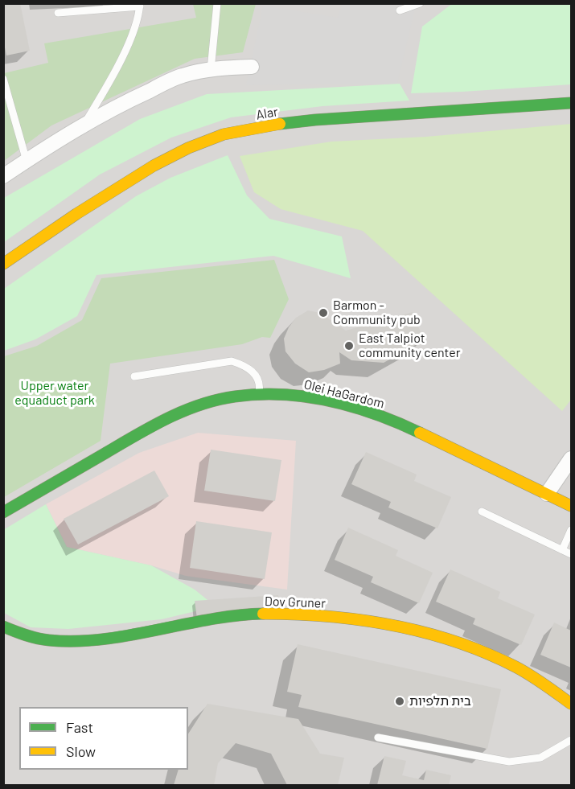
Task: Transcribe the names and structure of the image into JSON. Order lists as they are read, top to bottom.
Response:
{
  "streets": {
    "street": ["Alar", "Olei HaGardom", "Dov Gruner"]
  },
  "parks": ["Upper water equaduct park"],
  "places": ["Barmon - Community pub", "East Talpiot community center", "בית תלפיות"],
  "legend": ["Fast", "Slow"]
}
